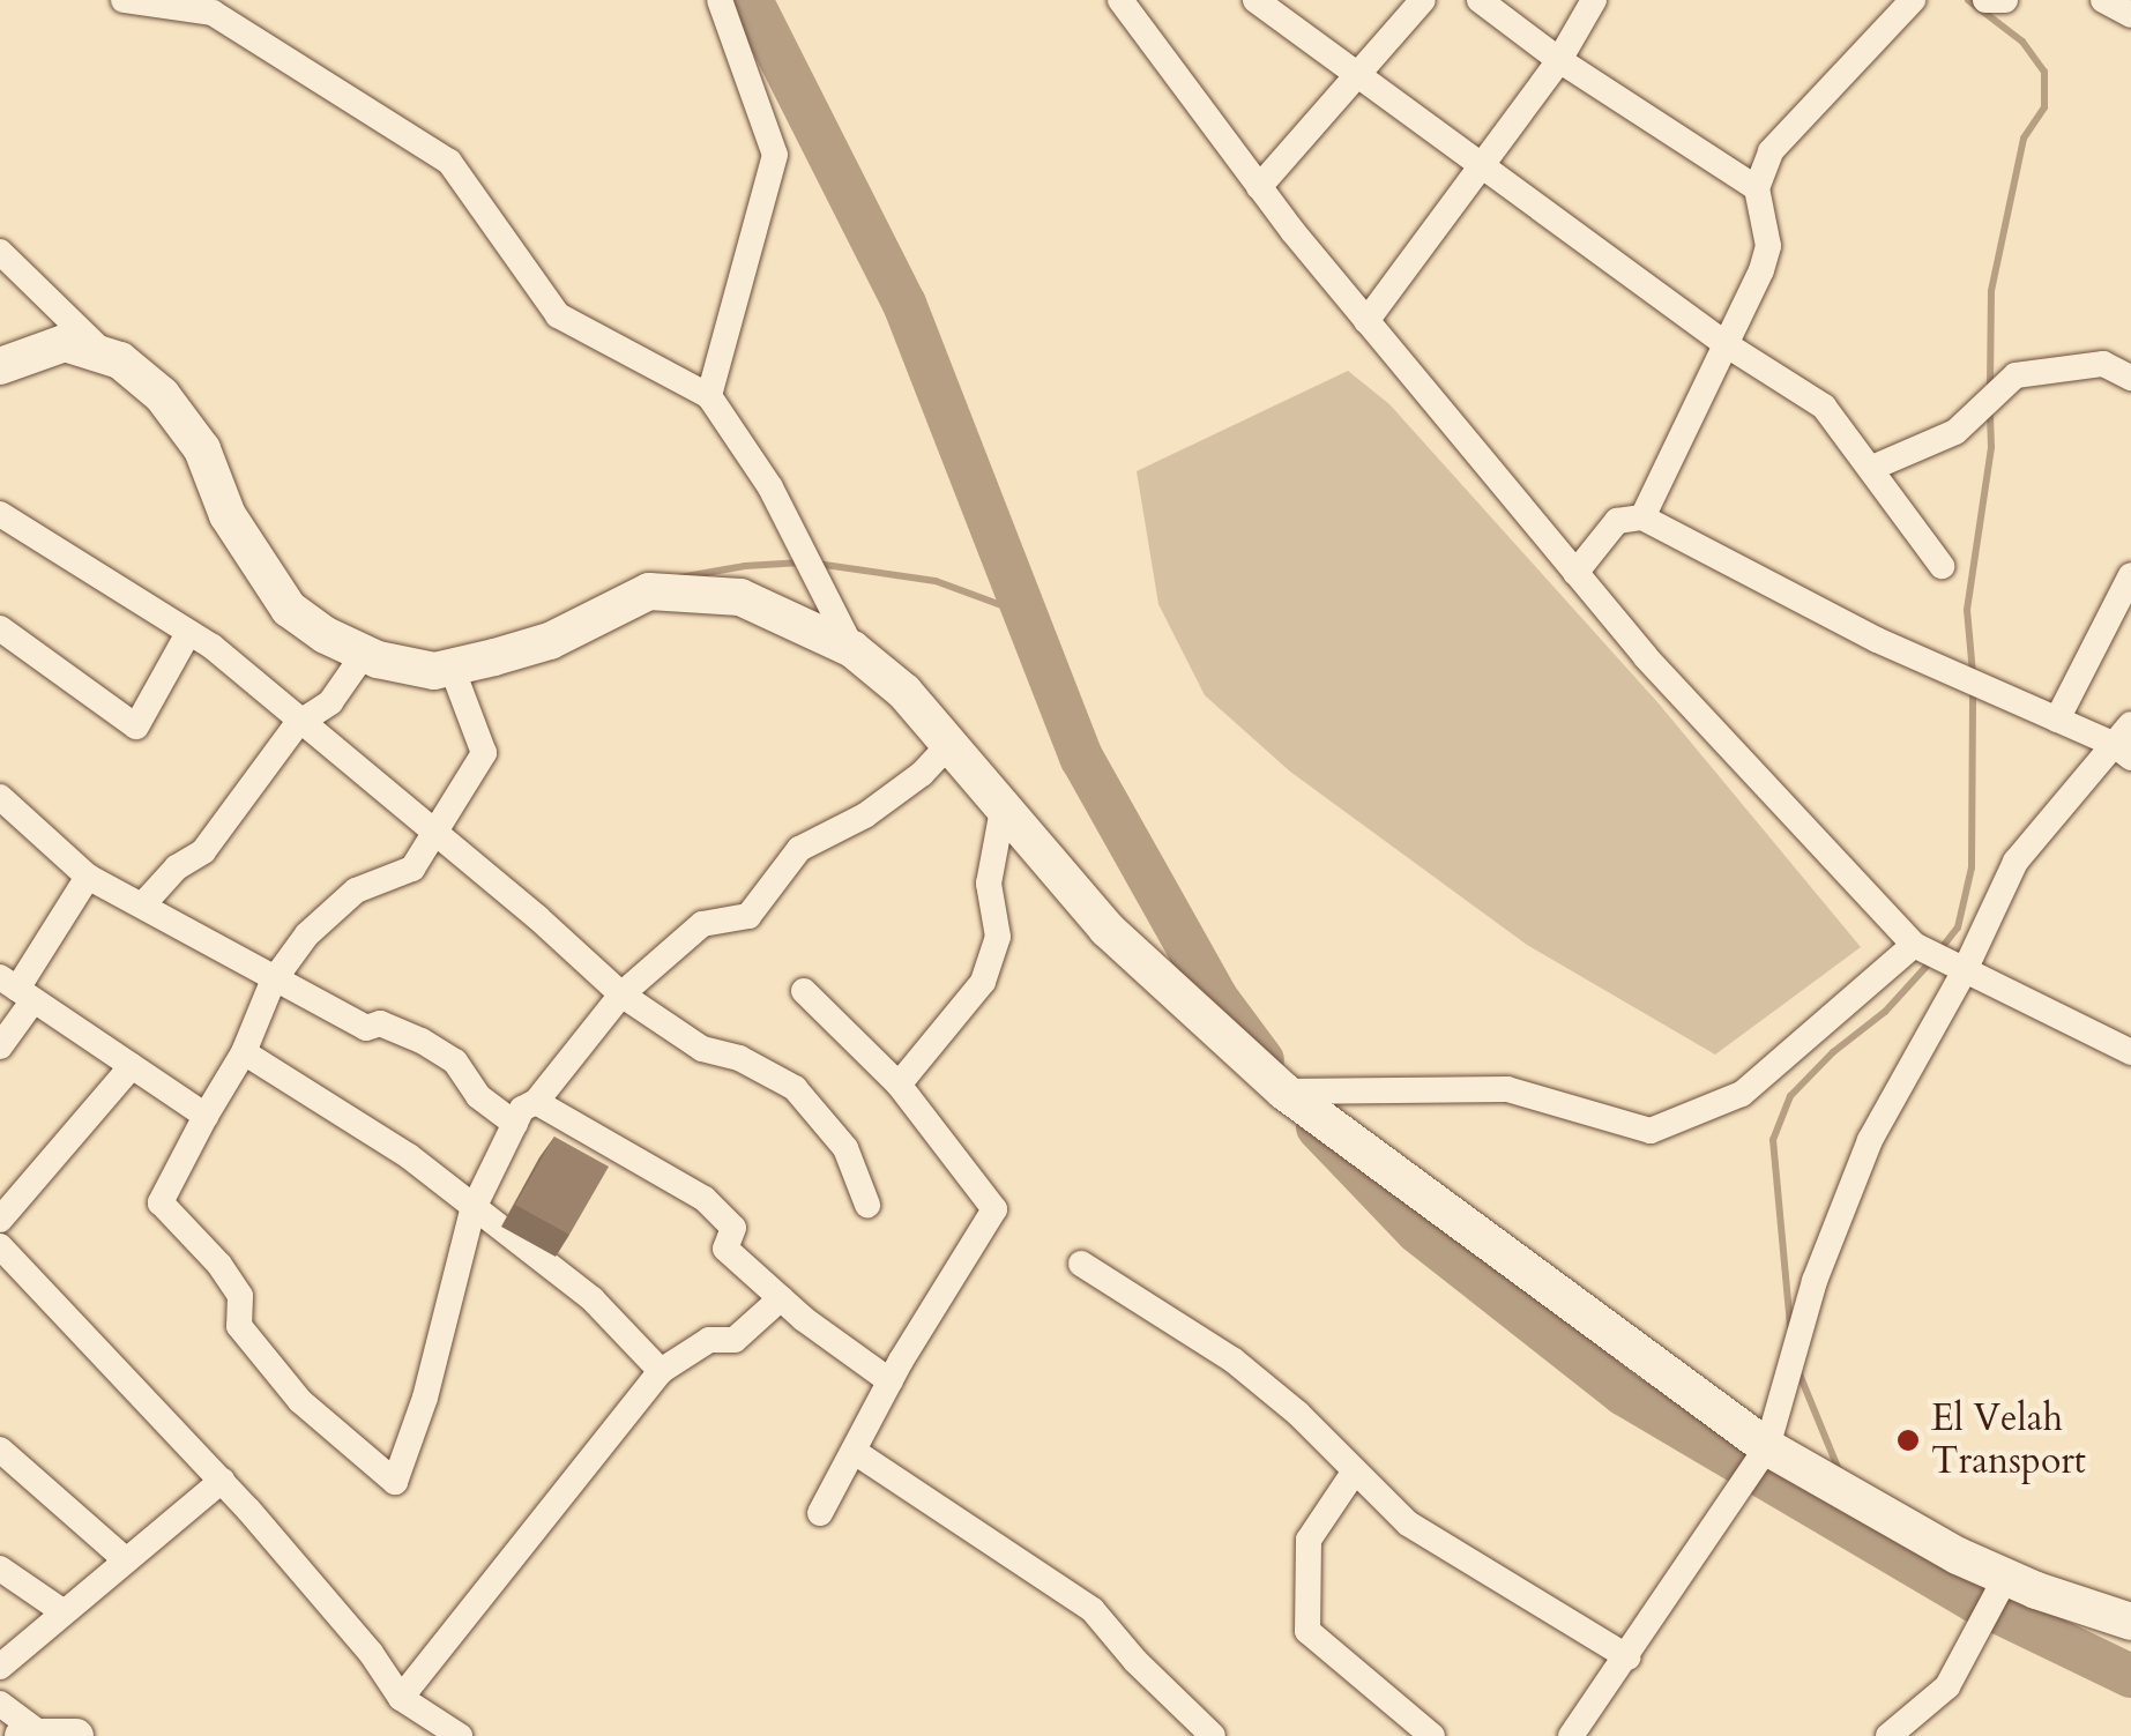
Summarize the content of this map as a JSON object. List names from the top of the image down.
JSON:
{
  "places": ["El Velah Transport"]
}
